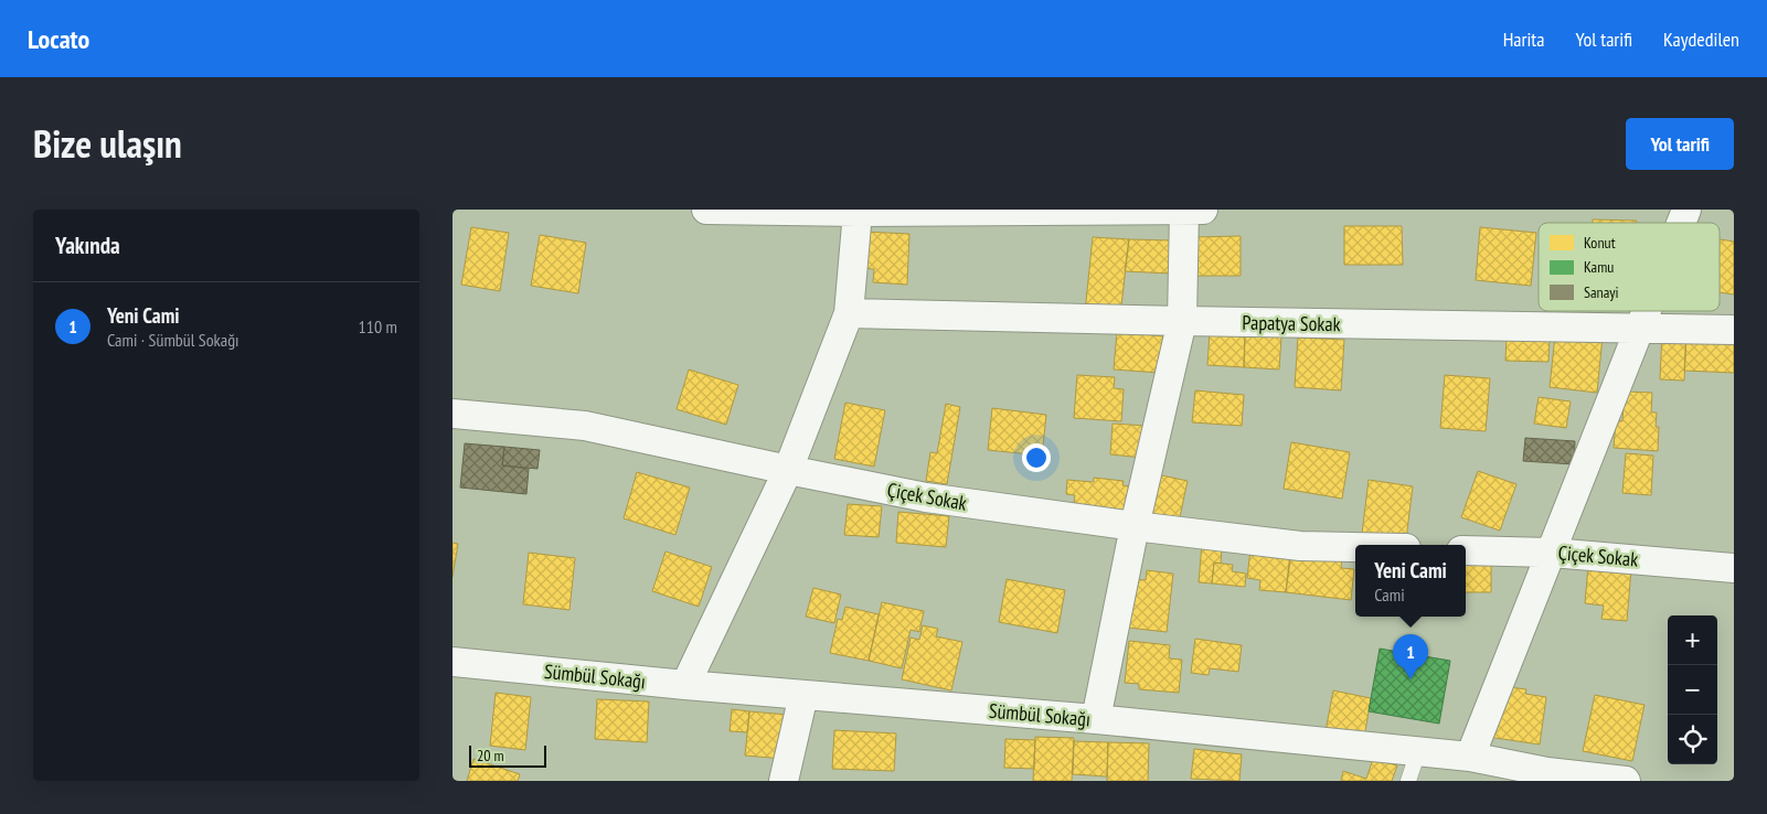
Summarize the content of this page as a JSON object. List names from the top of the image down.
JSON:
{
  "streets": {
    "street": ["Papatya Sokak", "Çiçek Sokak", "Sümbül Sokağı"]
  },
  "legend": ["Konut", "Kamu", "Sanayi"],
  "scale_bar": "20 m",
  "page": {
    "header": "Locato",
    "nav": ["Harita", "Yol tarifi", "Kaydedilen"],
    "title": "Bize ulaşın",
    "buttons": "Yol tarifi",
    "heading": "Yakında",
    "list": [
      {
        "mark": "1",
        "name": "Yeni Cami",
        "note": "Cami · Sümbül Sokağı",
        "value": "110 m"
      }
    ],
    "popup": ["Yeni Cami", "Cami"],
    "map_buttons": ["+", "−"],
    "pins": "1",
    "scale": "20 m"
  }
}
